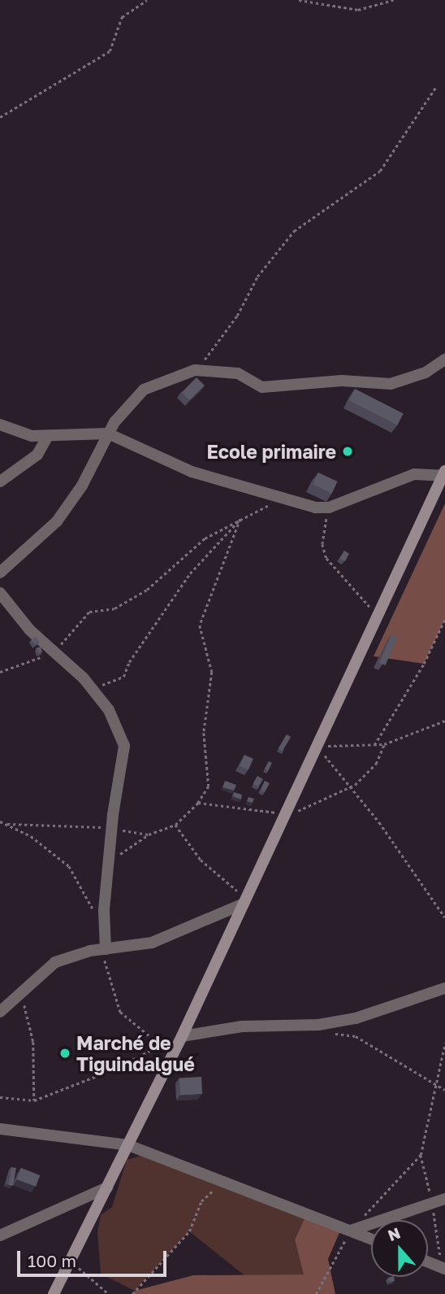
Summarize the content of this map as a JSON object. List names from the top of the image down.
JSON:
{
  "places": ["Ecole primaire", "Marché de Tiguindalgué"],
  "scale_bar": "100 m",
  "north": "top"
}
